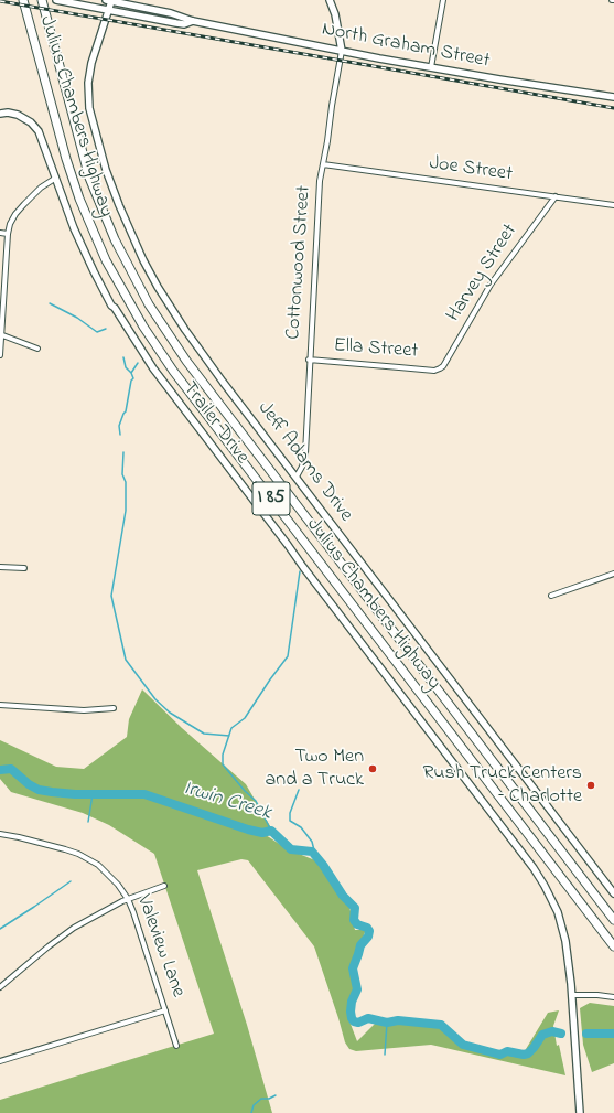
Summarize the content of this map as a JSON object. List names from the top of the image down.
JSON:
{
  "streets": {
    "highway": ["Julius Chambers Highway", "I 85"],
    "street": [
      "North Graham Street",
      "Joe Street",
      "Cottonwood Street",
      "Harvey Street",
      "Ella Street",
      "Trailer Drive",
      "Jeff Adams Drive",
      "Valeview Lane"
    ]
  },
  "crossings": [
    ["North Graham Street", "Cottonwood Street"],
    ["North Graham Street", "Jeff Adams Drive"],
    ["Joe Street", "Cottonwood Street"],
    ["Joe Street", "Harvey Street"],
    ["Cottonwood Street", "Ella Street"],
    ["Cottonwood Street", "Jeff Adams Drive"],
    ["Harvey Street", "Ella Street"]
  ],
  "water": ["Irwin Creek"],
  "places": ["Two Men and a Truck", "Rush Truck Centers – Charlotte"]
}
